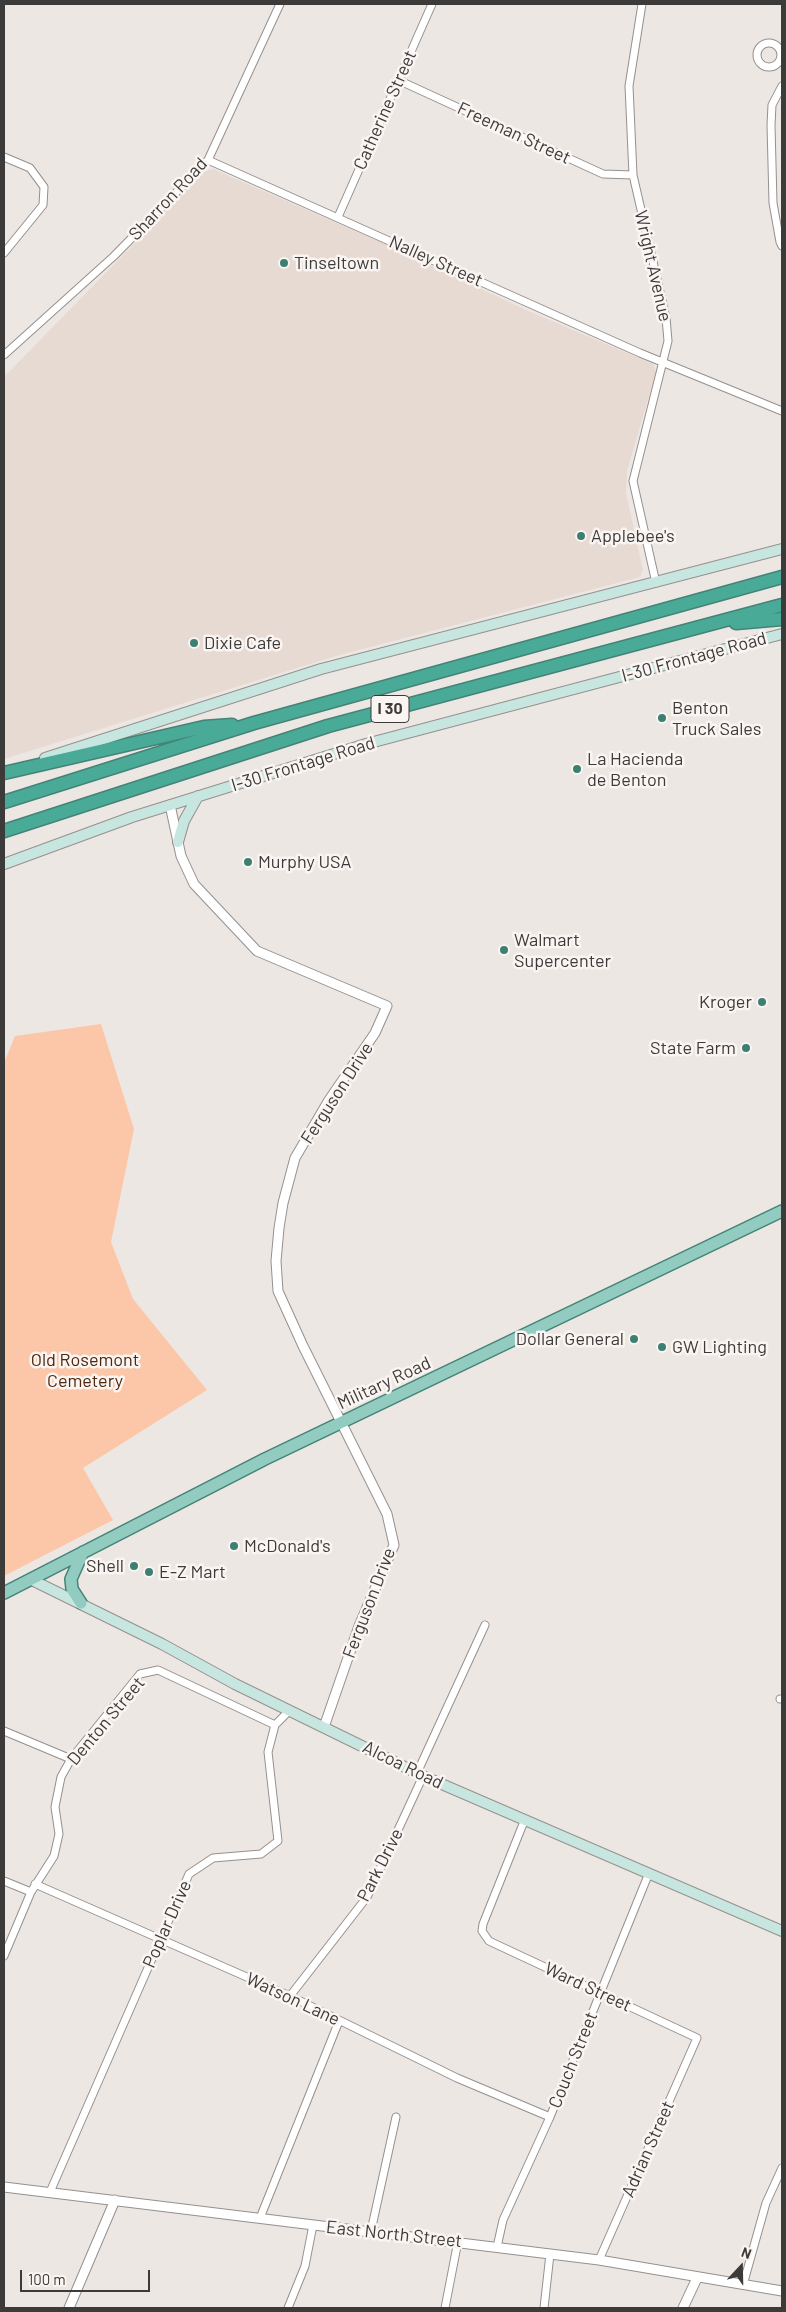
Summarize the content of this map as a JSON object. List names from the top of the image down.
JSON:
{
  "streets": {
    "highway": ["I 30"],
    "main road": ["I-30 Frontage Road", "Military Road", "Alcoa Road"],
    "street": [
      "Catherine Street",
      "Freeman Street",
      "Sharron Road",
      "Nalley Street",
      "Wright Avenue",
      "Ferguson Drive",
      "Denton Street",
      "Park Drive",
      "Poplar Drive",
      "Ward Street",
      "Watson Lane",
      "Couch Street",
      "Adrian Street",
      "East North Street"
    ]
  },
  "crossings": [
    ["Catherine Street", "Freeman Street"],
    ["Catherine Street", "Nalley Street"],
    ["Freeman Street", "Wright Avenue"],
    ["Sharron Road", "Nalley Street"],
    ["Nalley Street", "Wright Avenue"],
    ["I-30 Frontage Road", "Ferguson Drive"],
    ["Ferguson Drive", "Military Road"],
    ["Ferguson Drive", "Alcoa Road"],
    ["Military Road", "Alcoa Road"],
    ["Denton Street", "Poplar Drive"],
    ["Denton Street", "Watson Lane"],
    ["Alcoa Road", "Park Drive"],
    ["Alcoa Road", "Ward Street"],
    ["Alcoa Road", "Couch Street"],
    ["Park Drive", "Watson Lane"],
    ["Poplar Drive", "Watson Lane"],
    ["Poplar Drive", "East North Street"],
    ["Ward Street", "Couch Street"],
    ["Ward Street", "Adrian Street"],
    ["Watson Lane", "Couch Street"],
    ["Couch Street", "East North Street"],
    ["Adrian Street", "East North Street"]
  ],
  "parks": ["Old Rosemont Cemetery"],
  "places": [
    "Tinseltown",
    "Applebee's",
    "Dixie Cafe",
    "Benton Truck Sales",
    "La Hacienda de Benton",
    "Murphy USA",
    "Walmart Supercenter",
    "Kroger",
    "State Farm",
    "Dollar General",
    "GW Lighting",
    "McDonald's",
    "Shell",
    "E-Z Mart"
  ],
  "scale_bar": "100 m",
  "north": "top"
}
